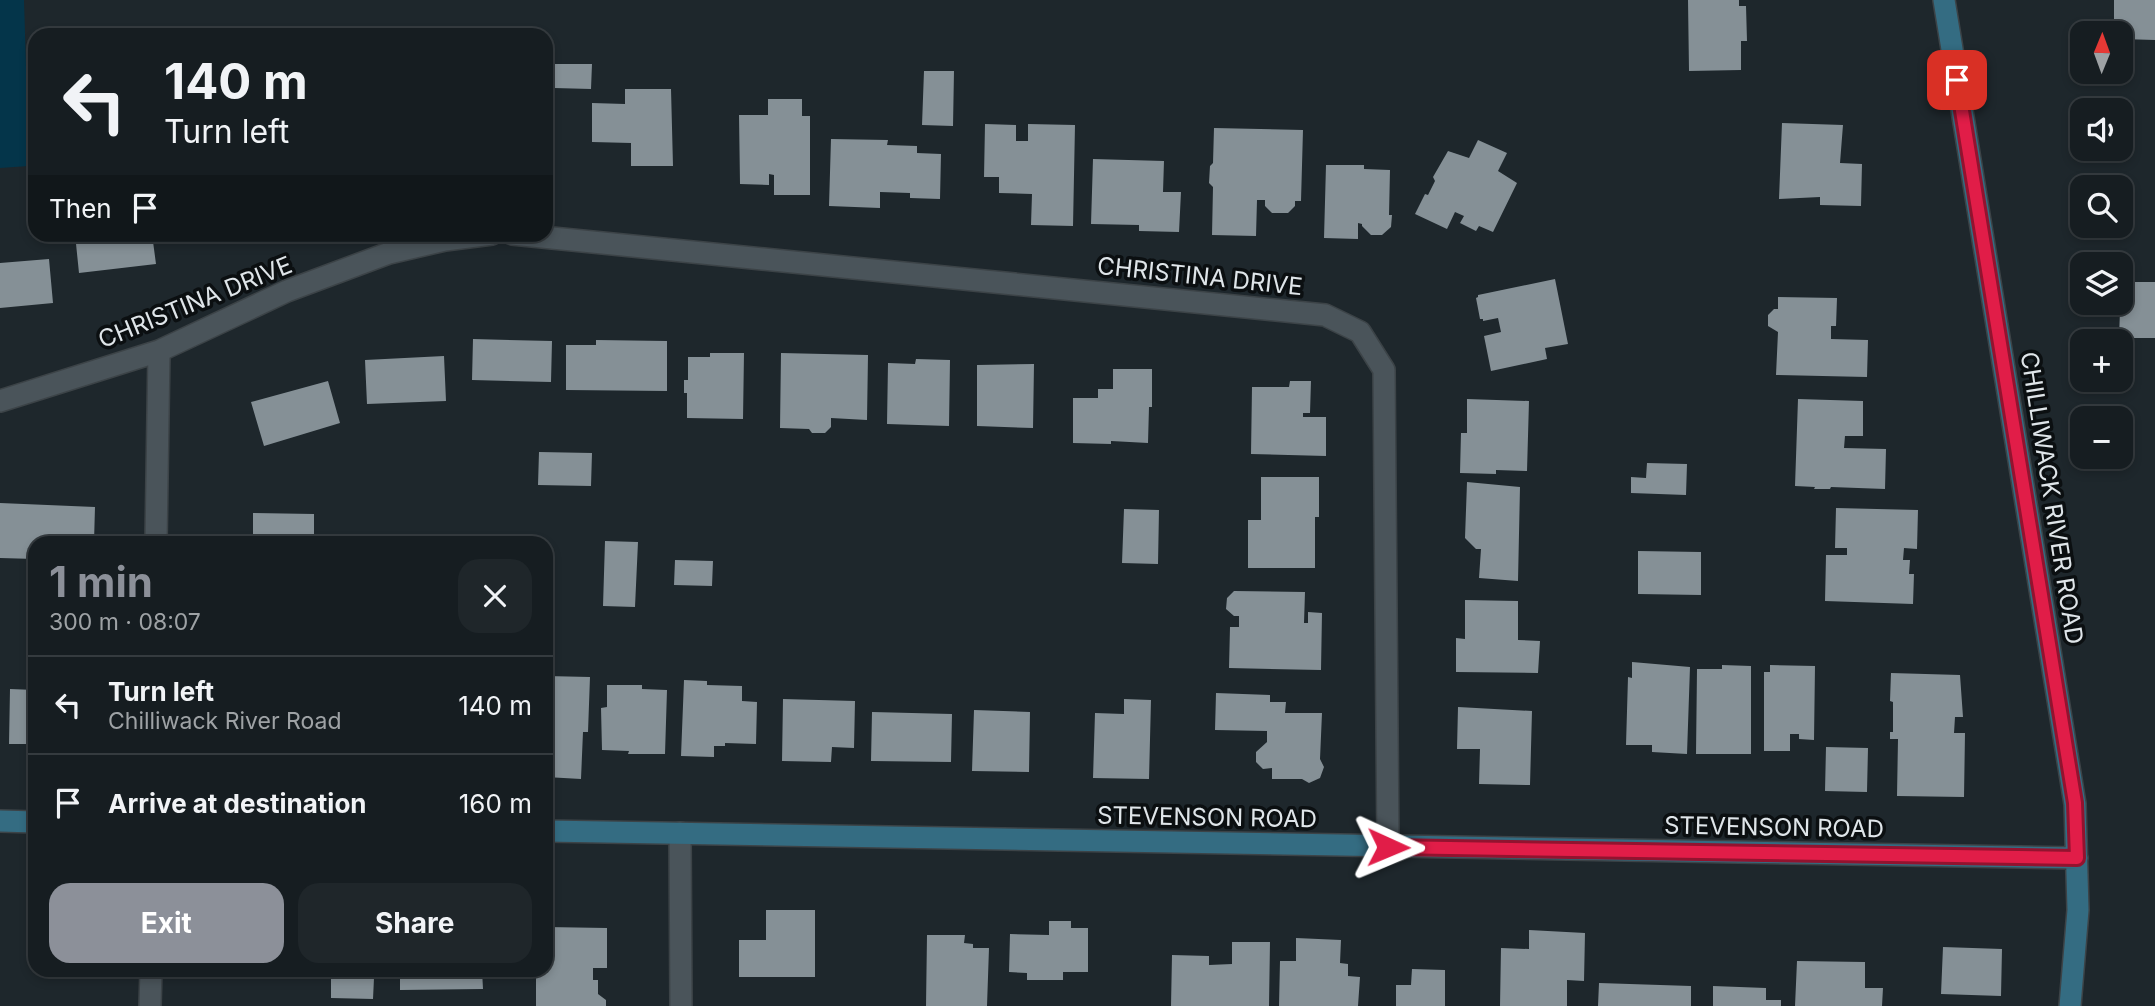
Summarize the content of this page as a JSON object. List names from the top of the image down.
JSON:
{
  "streets": {
    "street": ["CHRISTINA DRIVE", "CHILLIWACK RIVER ROAD", "STEVENSON ROAD"]
  },
  "crossings": [
    ["CHRISTINA DRIVE", "STEVENSON ROAD"],
    ["CHILLIWACK RIVER ROAD", "STEVENSON ROAD"]
  ],
  "north": "top",
  "page": {
    "map_buttons": ["+", "−"],
    "turn": ["140 m", "Turn left"],
    "then": "Then",
    "heading": ["1 min", "300 m · 08:07"],
    "list": [
      {
        "name": "Turn left",
        "note": "Chilliwack River Road",
        "value": "140 m"
      },
      {
        "name": "Arrive at destination",
        "value": "160 m"
      }
    ],
    "buttons": ["Exit", "Share"]
  }
}
